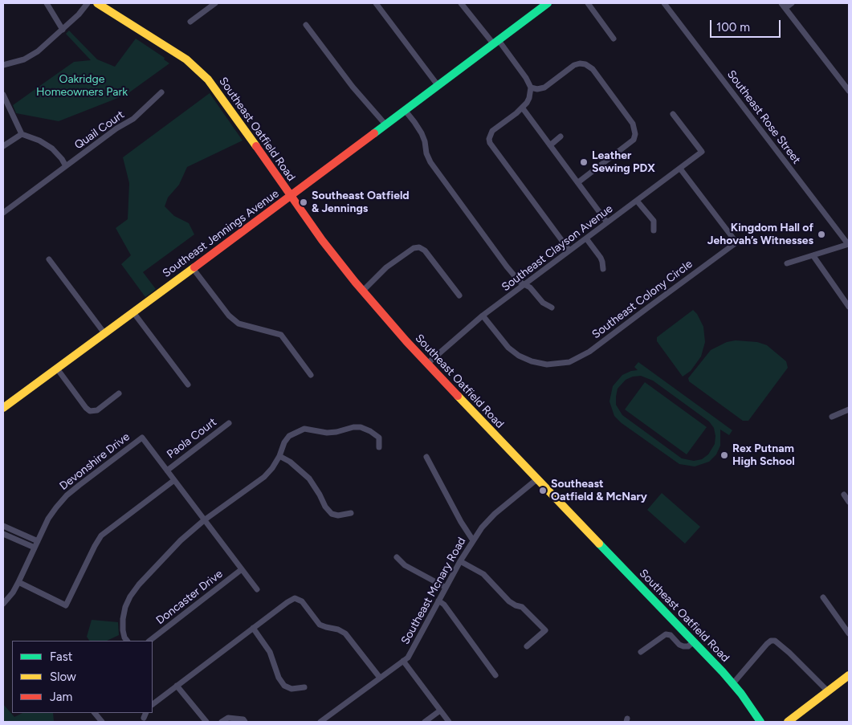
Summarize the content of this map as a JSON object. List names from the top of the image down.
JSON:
{
  "streets": {
    "main road": ["Southeast Oatfield Road", "Southeast Jennings Avenue"],
    "street": [
      "Southeast Rose Street",
      "Quail Court",
      "Southeast Clayson Avenue",
      "Southeast Colony Circle",
      "Paola Court",
      "Devonshire Drive",
      "Southeast Mcnary Road",
      "Doncaster Drive"
    ]
  },
  "crossings": [
    ["Southeast Oatfield Road", "Southeast Jennings Avenue"],
    ["Southeast Oatfield Road", "Southeast Clayson Avenue"],
    ["Southeast Oatfield Road", "Southeast Mcnary Road"],
    ["Southeast Clayson Avenue", "Southeast Colony Circle"],
    ["Paola Court", "Devonshire Drive"],
    ["Devonshire Drive", "Doncaster Drive"]
  ],
  "parks": ["Oakridge Homeowners Park"],
  "places": [
    "Leather Sewing PDX",
    "Southeast Oatfield & Jennings",
    "Kingdom Hall of Jehovah’s Witnesses",
    "Rex Putnam High School",
    "Southeast Oatfield & McNary"
  ],
  "legend": ["Fast", "Slow", "Jam"],
  "scale_bar": "100 m"
}
